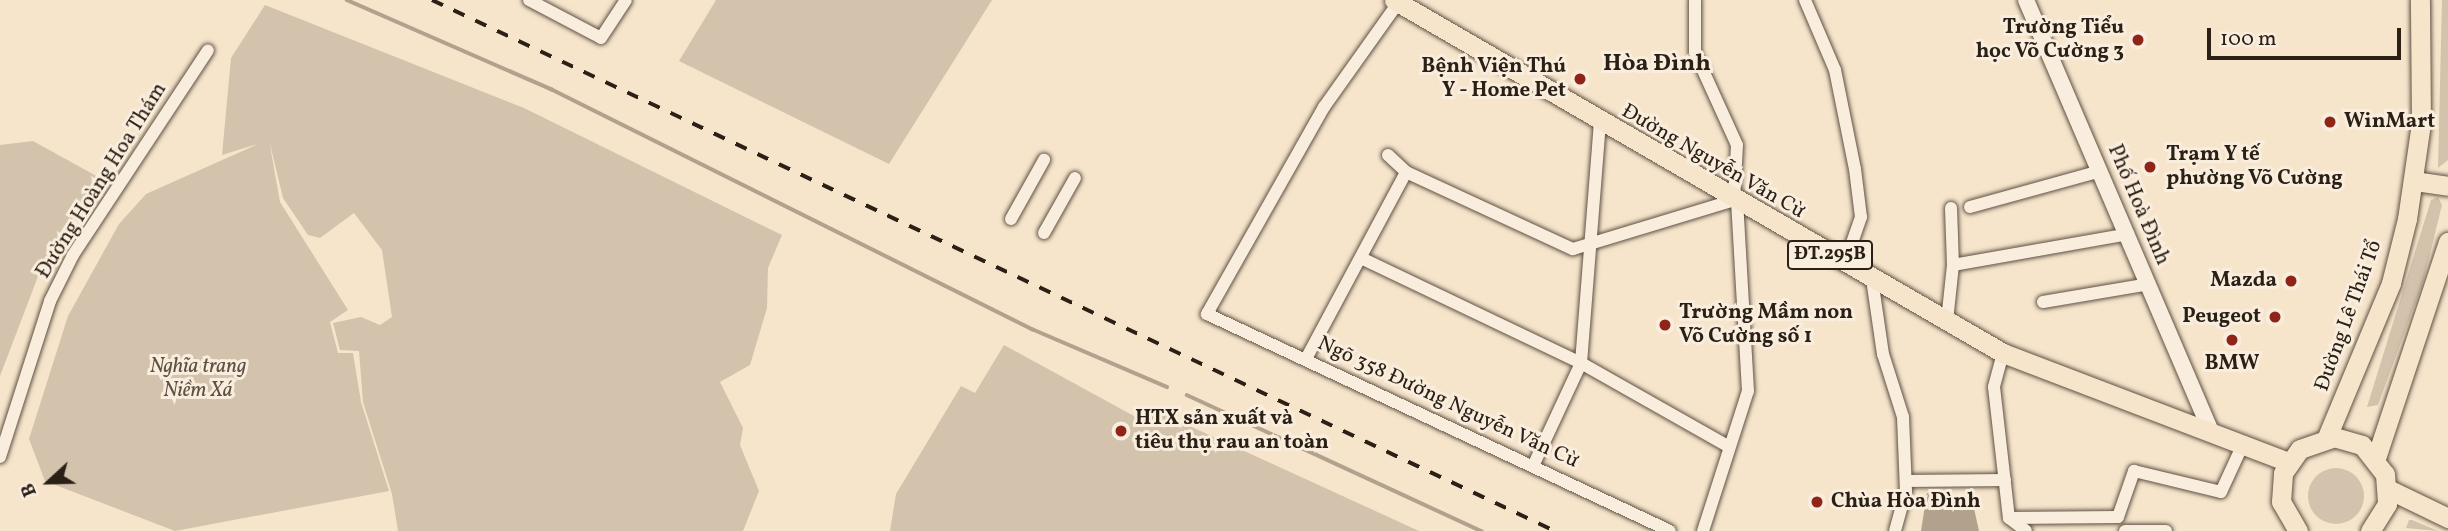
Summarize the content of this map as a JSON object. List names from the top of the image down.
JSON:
{
  "streets": {
    "main road": ["Đường Nguyễn Văn Cừ", "ĐT.295B", "Đường Lê Thái Tổ"],
    "street": ["Đường Hoàng Hoa Thám", "Phố Hoà Đình", "Ngõ 358 Đường Nguyễn Văn Cừ"]
  },
  "crossings": [
    ["Đường Nguyễn Văn Cừ", "Phố Hoà Đình"],
    ["Đường Nguyễn Văn Cừ", "Ngõ 358 Đường Nguyễn Văn Cừ"]
  ],
  "districts": ["Hòa Đình"],
  "parks": ["Nghĩa trang Niềm Xá"],
  "places": [
    "Trường Tiểu học Võ Cường 3",
    "Bệnh Viện Thú Y - Home Pet",
    "WinMart",
    "Trạm Y tế phường Võ Cường",
    "Mazda",
    "Peugeot",
    "Trường Mầm non Võ Cường số 1",
    "BMW",
    "HTX sản xuất và tiêu thụ rau an toàn",
    "Chùa Hòa Đình"
  ],
  "scale_bar": "100 m",
  "north": "left"
}
